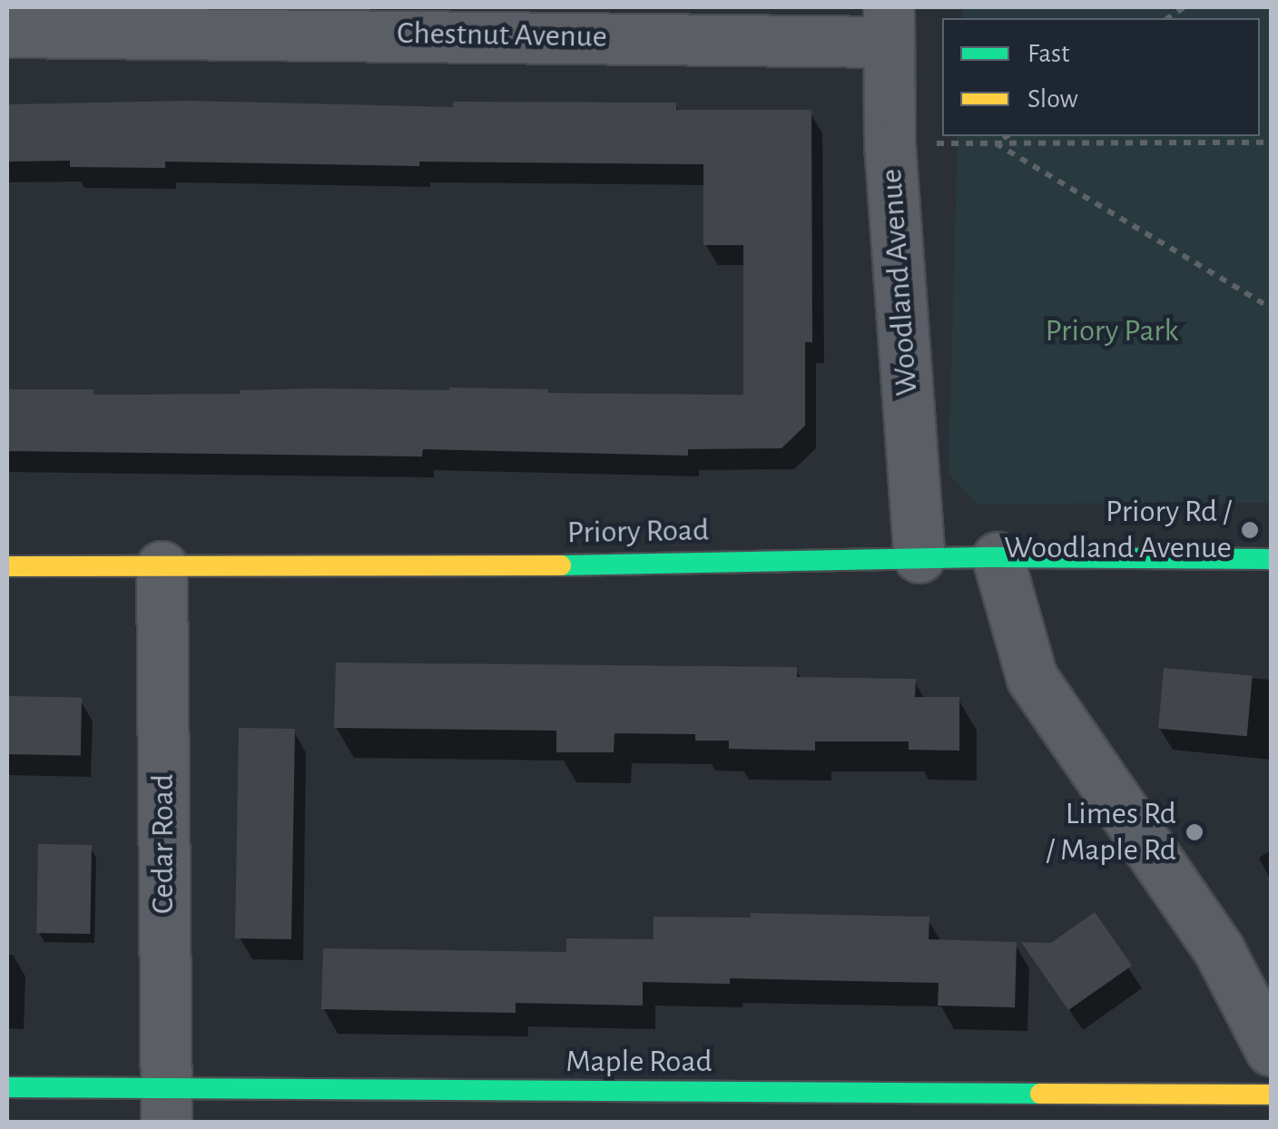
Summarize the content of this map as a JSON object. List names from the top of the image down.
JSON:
{
  "streets": {
    "main road": ["Priory Road", "Maple Road"],
    "street": ["Chestnut Avenue", "Woodland Avenue", "Cedar Road"]
  },
  "crossings": [
    ["Chestnut Avenue", "Woodland Avenue"],
    ["Woodland Avenue", "Priory Road"],
    ["Priory Road", "Cedar Road"],
    ["Cedar Road", "Maple Road"]
  ],
  "parks": ["Priory Park"],
  "places": ["Priory Rd / Woodland Avenue", "Limes Rd / Maple Rd"],
  "legend": ["Fast", "Slow"]
}
